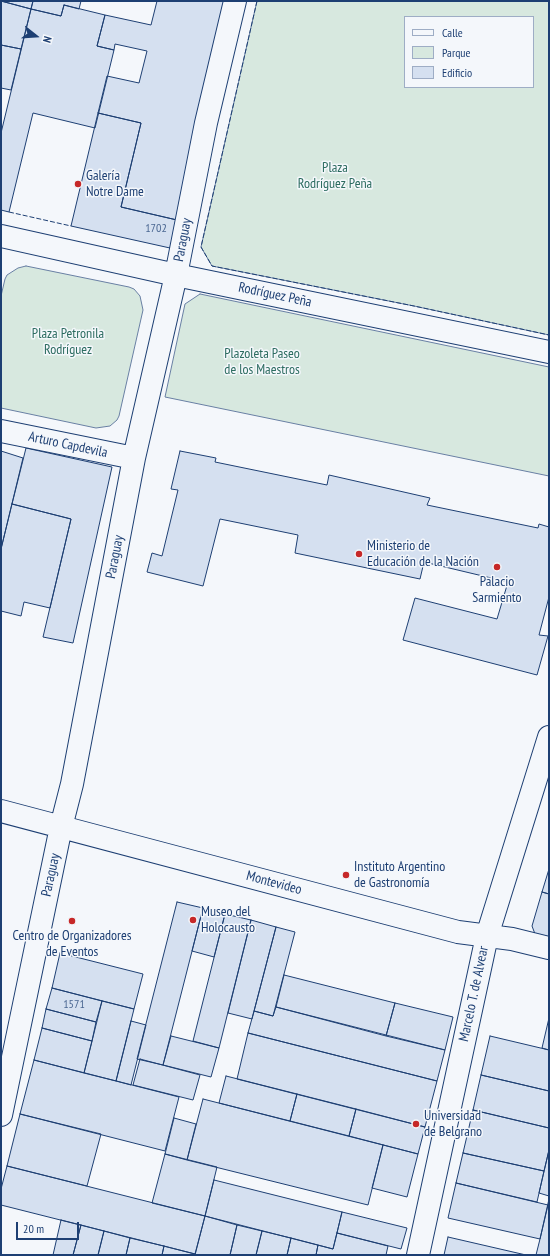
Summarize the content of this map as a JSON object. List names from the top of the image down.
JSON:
{
  "streets": {
    "street": [
      "Paraguay",
      "Rodríguez Peña",
      "Arturo Capdevila",
      "Montevideo",
      "Marcelo T. de Alvear"
    ]
  },
  "crossings": [
    ["Paraguay", "Rodríguez Peña"],
    ["Paraguay", "Arturo Capdevila"],
    ["Paraguay", "Montevideo"],
    ["Montevideo", "Marcelo T. de Alvear"]
  ],
  "parks": ["Plaza Rodríguez Peña", "Plaza Petronila Rodríguez", "Plazoleta Paseo de los Maestros"],
  "places": [
    "Galería Notre Dame",
    "Ministerio de Educación de la Nación",
    "Palacio Sarmiento",
    "Instituto Argentino de Gastronomía",
    "Museo del Holocausto",
    "Centro de Organizadores de Eventos",
    "Universidad de Belgrano"
  ],
  "house_numbers": ["1702", "1571"],
  "legend": ["Calle", "Parque", "Edificio"],
  "scale_bar": "20 m",
  "north": "right"
}
